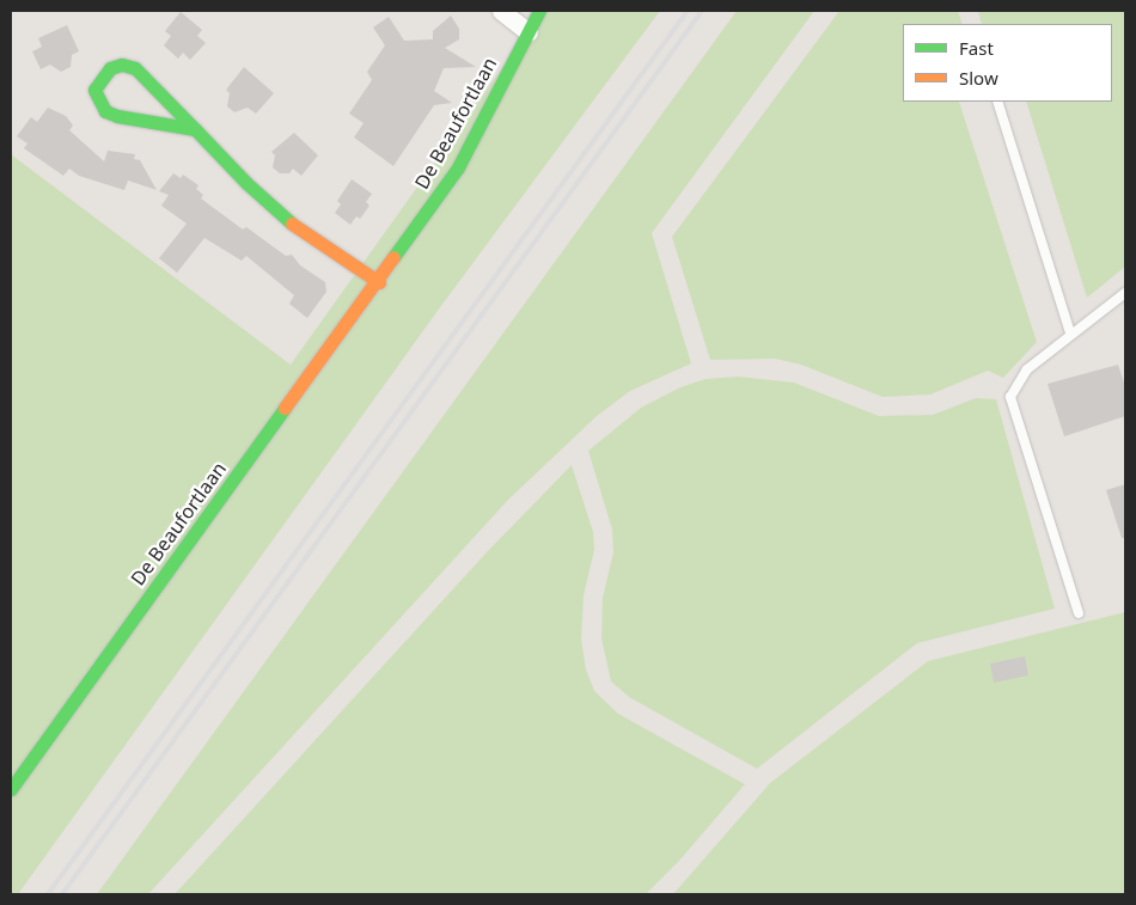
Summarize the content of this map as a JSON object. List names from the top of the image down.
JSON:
{
  "streets": {
    "street": ["De Beaufortlaan"]
  },
  "legend": ["Fast", "Slow"]
}
